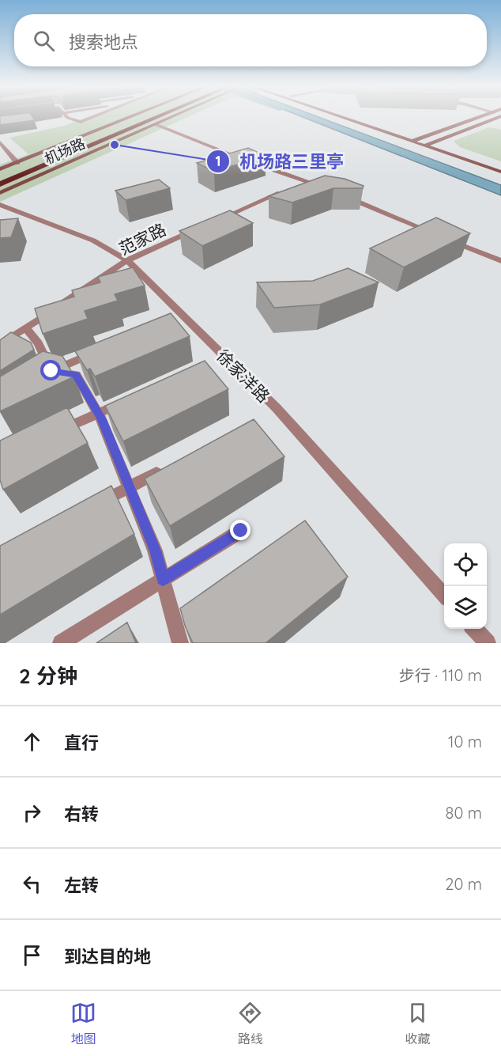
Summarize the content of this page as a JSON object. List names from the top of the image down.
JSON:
{
  "streets": {
    "main road": ["机场路"],
    "street": ["范家路", "徐家洋路"]
  },
  "crossings": [
    ["范家路", "徐家洋路"]
  ],
  "places": ["机场路三里亭"],
  "page": {
    "search": "搜索地点",
    "heading": ["2 分钟", "步行 · 110 m"],
    "list": [
      ["直行", "10 m"],
      ["右转", "80 m"],
      ["左转", "20 m"],
      "到达目的地"
    ],
    "nav": ["地图", "路线", "收藏"]
  }
}
